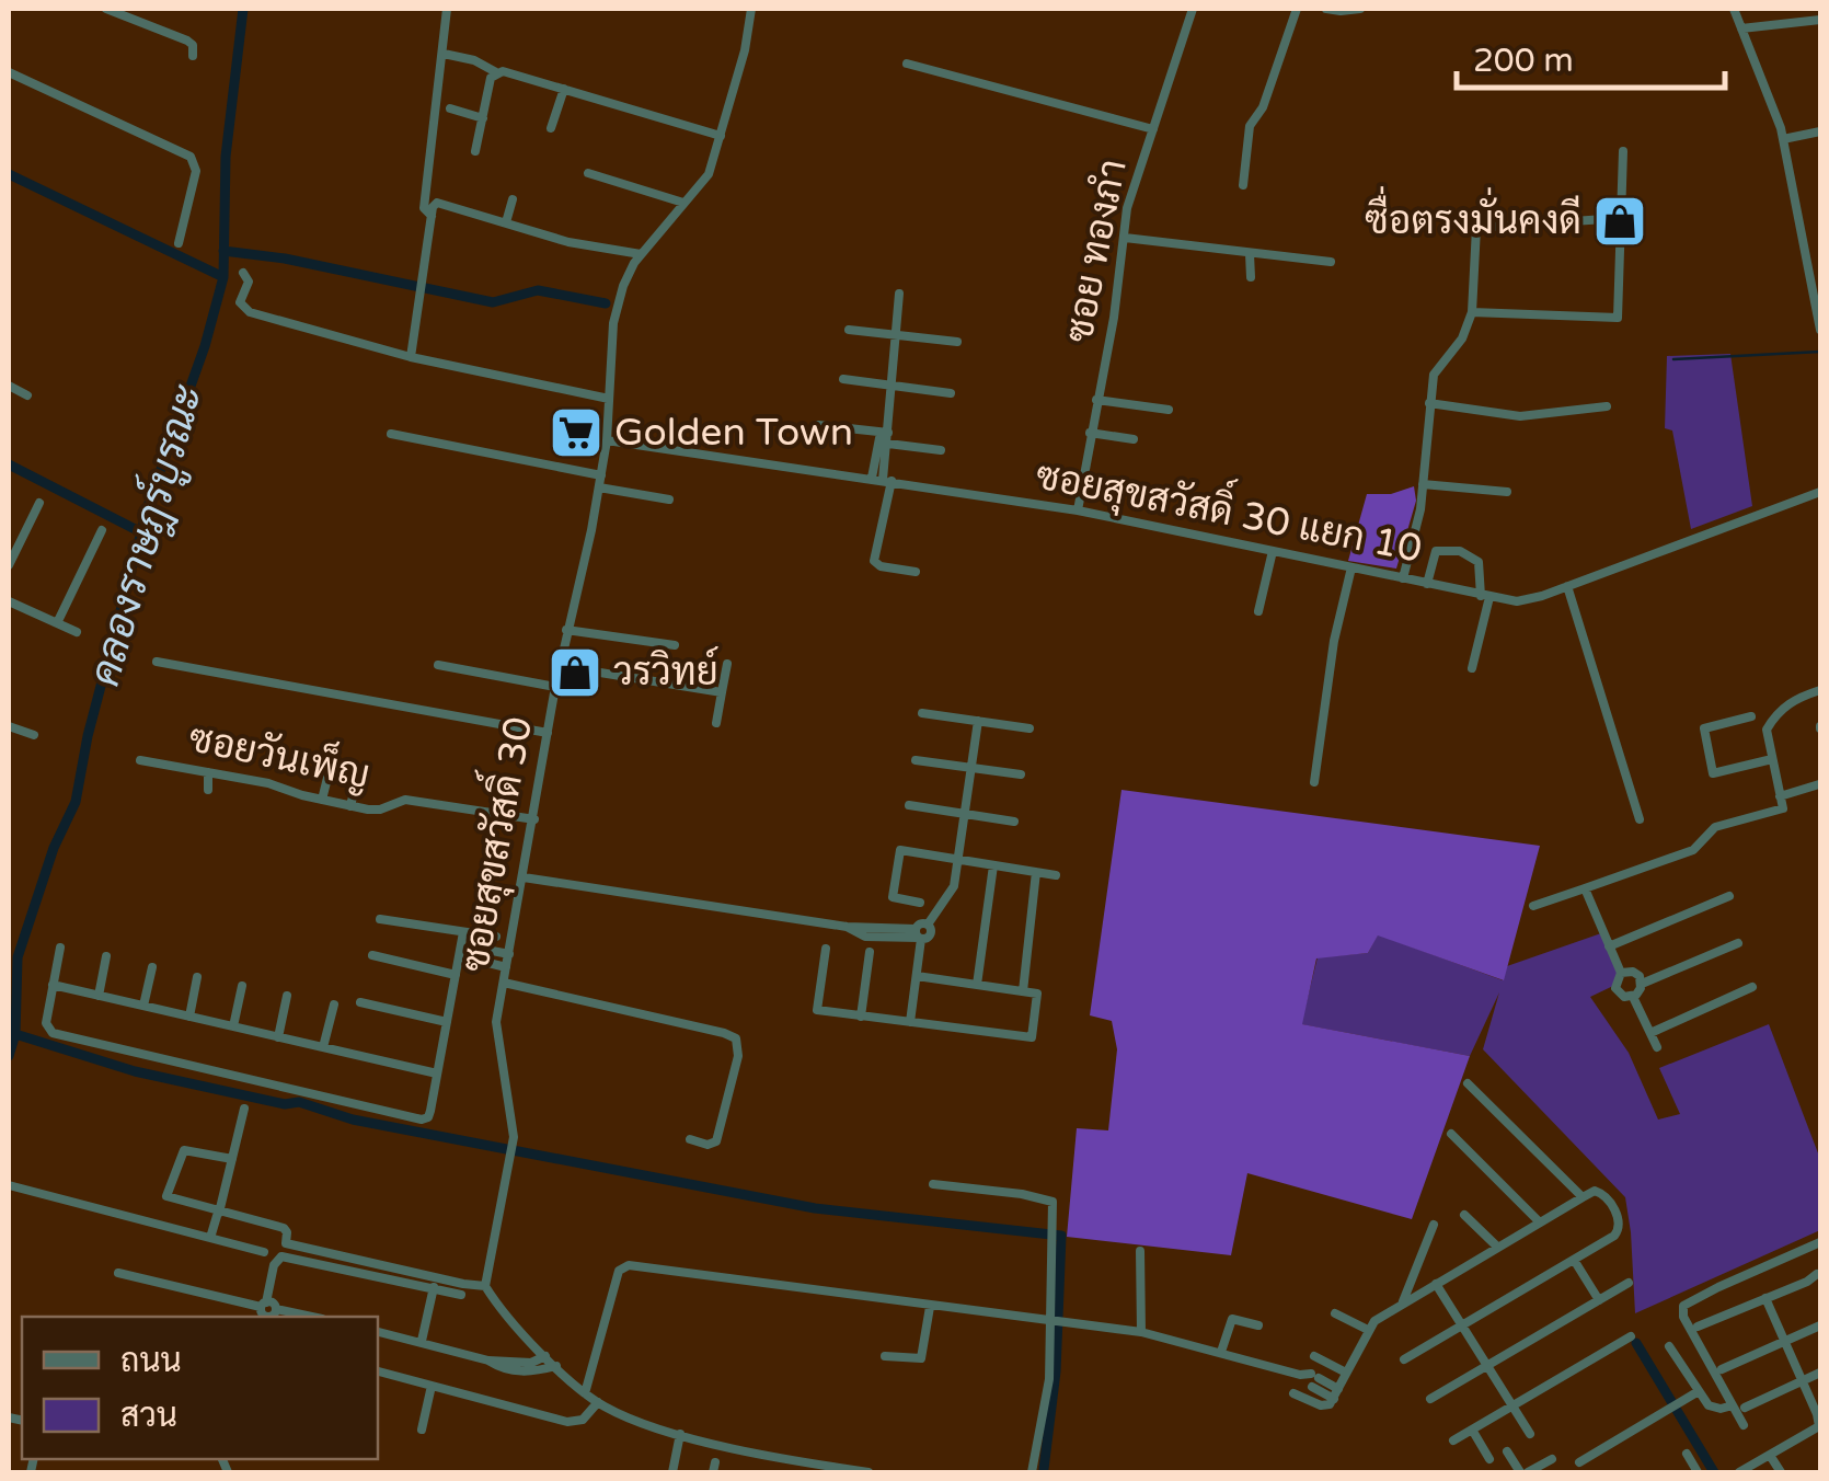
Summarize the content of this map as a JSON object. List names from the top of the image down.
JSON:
{
  "streets": {
    "street": [
      "ซอย ทองภํา",
      "ซอยสุขสวัสดิ์ 30 แยก 10",
      "ซอยวันเพ็ญ",
      "ซอยสุขสวัสดิ์ 30"
    ]
  },
  "crossings": [
    ["ซอย ทองภํา", "ซอยสุขสวัสดิ์ 30 แยก 10"],
    ["ซอยสุขสวัสดิ์ 30 แยก 10", "ซอยสุขสวัสดิ์ 30"],
    ["ซอยวันเพ็ญ", "ซอยสุขสวัสดิ์ 30"]
  ],
  "water": ["คลองราษฎร์บูรณะ"],
  "places": {
    "shop": ["ซื่อตรงมั่นคงดี", "วรวิทย์"],
    "supermarket": ["Golden Town"]
  },
  "legend": ["ถนน", "สวน"],
  "scale_bar": "200 m"
}
